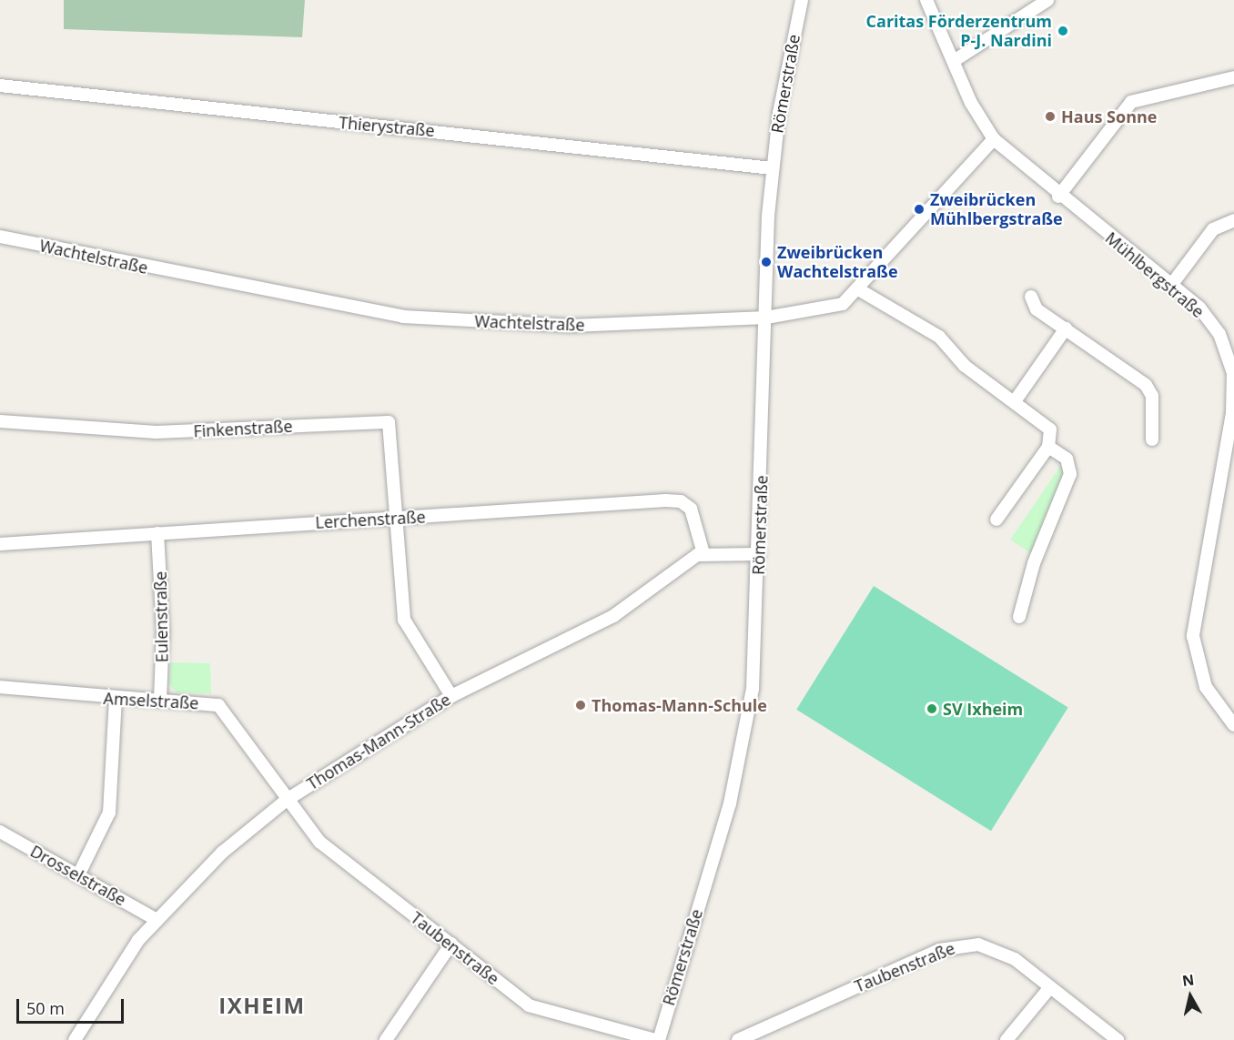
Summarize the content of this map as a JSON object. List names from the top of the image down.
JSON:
{
  "streets": {
    "street": [
      "Römerstraße",
      "Thierystraße",
      "Wachtelstraße",
      "Mühlbergstraße",
      "Finkenstraße",
      "Lerchenstraße",
      "Eulenstraße",
      "Amselstraße",
      "Thomas-Mann-Straße",
      "Drosselstraße",
      "Taubenstraße"
    ]
  },
  "crossings": [
    ["Römerstraße", "Thierystraße"],
    ["Römerstraße", "Wachtelstraße"],
    ["Römerstraße", "Taubenstraße"],
    ["Wachtelstraße", "Mühlbergstraße"],
    ["Finkenstraße", "Lerchenstraße"],
    ["Lerchenstraße", "Eulenstraße"],
    ["Lerchenstraße", "Thomas-Mann-Straße"],
    ["Eulenstraße", "Amselstraße"],
    ["Amselstraße", "Thomas-Mann-Straße"],
    ["Amselstraße", "Taubenstraße"],
    ["Thomas-Mann-Straße", "Drosselstraße"],
    ["Thomas-Mann-Straße", "Taubenstraße"]
  ],
  "districts": ["IXHEIM"],
  "places": [
    "Caritas Förderzentrum P-J. Nardini",
    "Haus Sonne",
    "Zweibrücken Mühlbergstraße",
    "Zweibrücken Wachtelstraße",
    "Thomas-Mann-Schule",
    "SV Ixheim"
  ],
  "scale_bar": "50 m",
  "north": "top"
}
